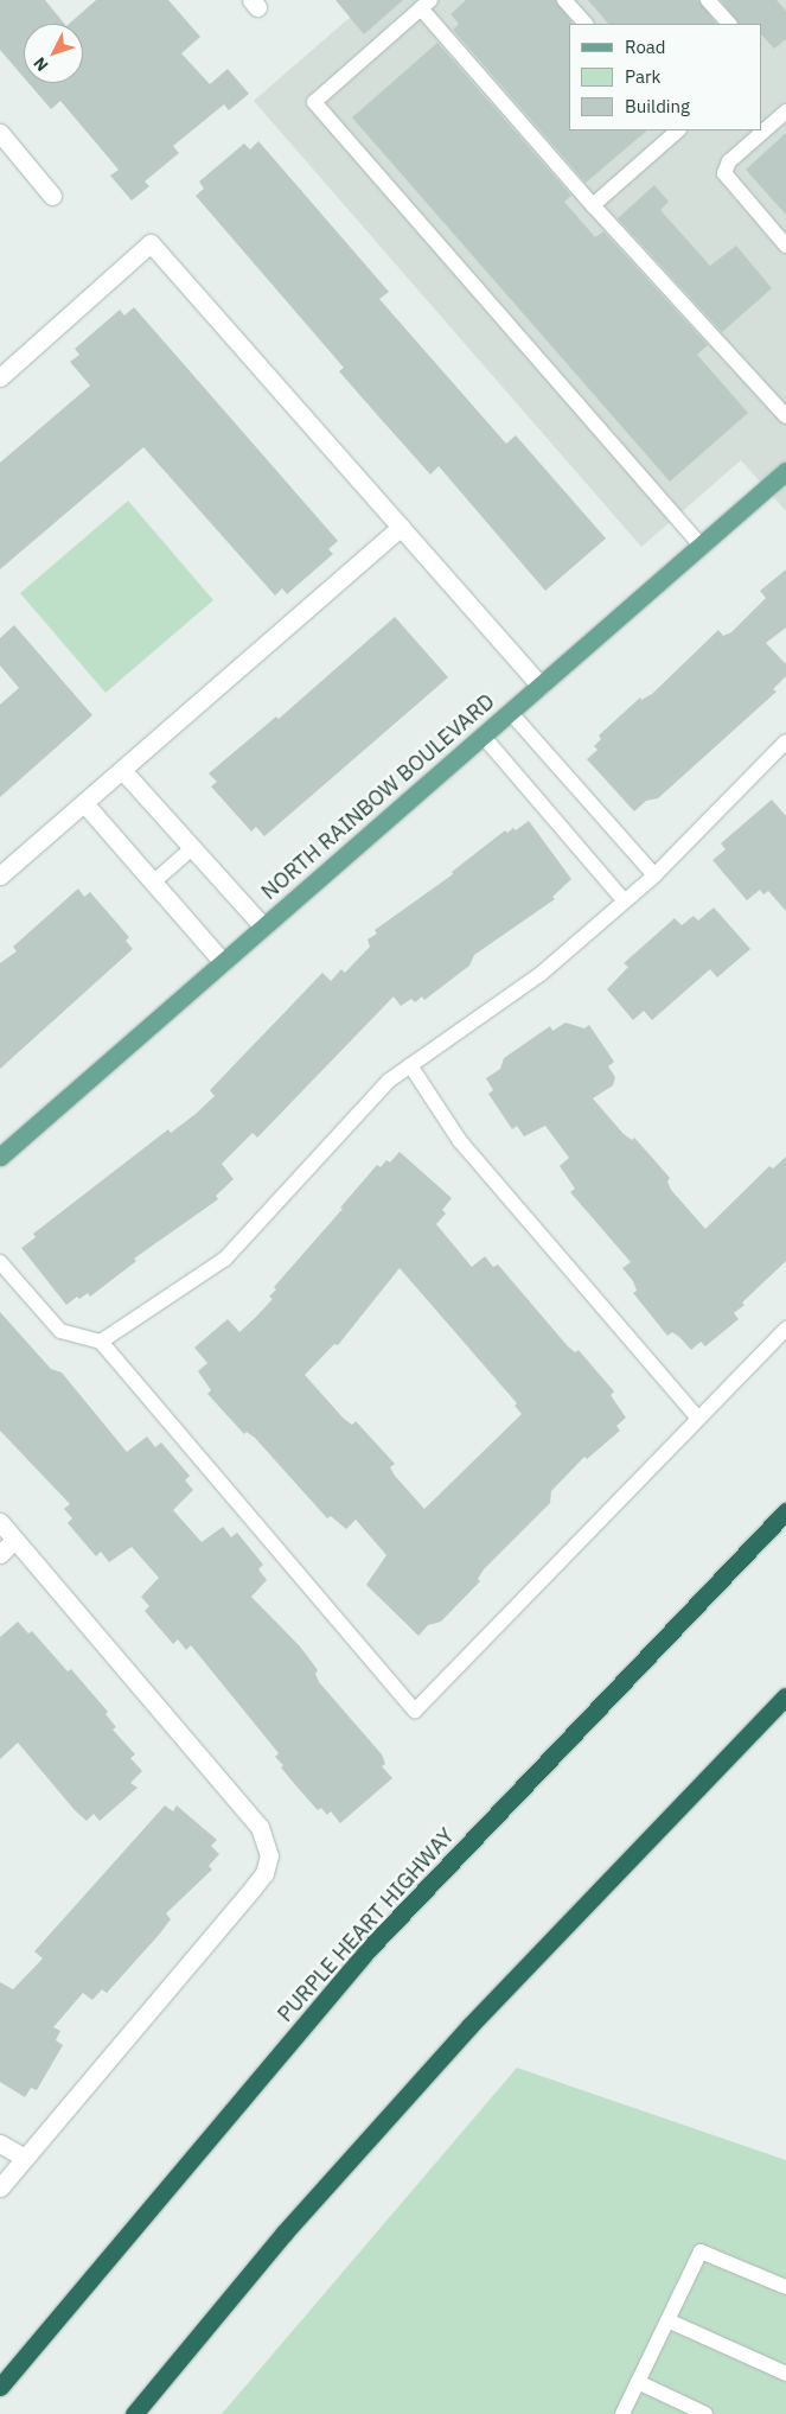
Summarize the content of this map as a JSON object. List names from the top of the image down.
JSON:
{
  "streets": {
    "highway": ["PURPLE HEART HIGHWAY"],
    "main road": ["NORTH RAINBOW BOULEVARD"]
  },
  "legend": ["Road", "Park", "Building"],
  "north": "bottom left"
}
